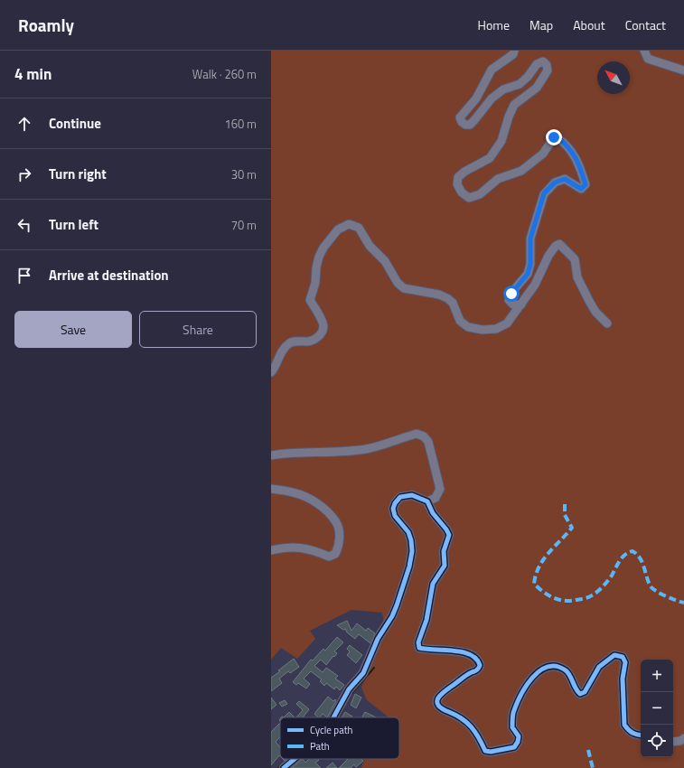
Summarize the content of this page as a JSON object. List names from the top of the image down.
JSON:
{
  "legend": ["Cycle path", "Path"],
  "north": "top left",
  "page": {
    "header": "Roamly",
    "nav": [
      "Home",
      "Map",
      "About",
      "Contact"
    ],
    "heading": ["4 min", "Walk · 260 m"],
    "list": [
      ["Continue", "160 m"],
      ["Turn right", "30 m"],
      ["Turn left", "70 m"],
      "Arrive at destination"
    ],
    "buttons": ["Save", "Share"],
    "map_buttons": ["+", "−"]
  }
}
